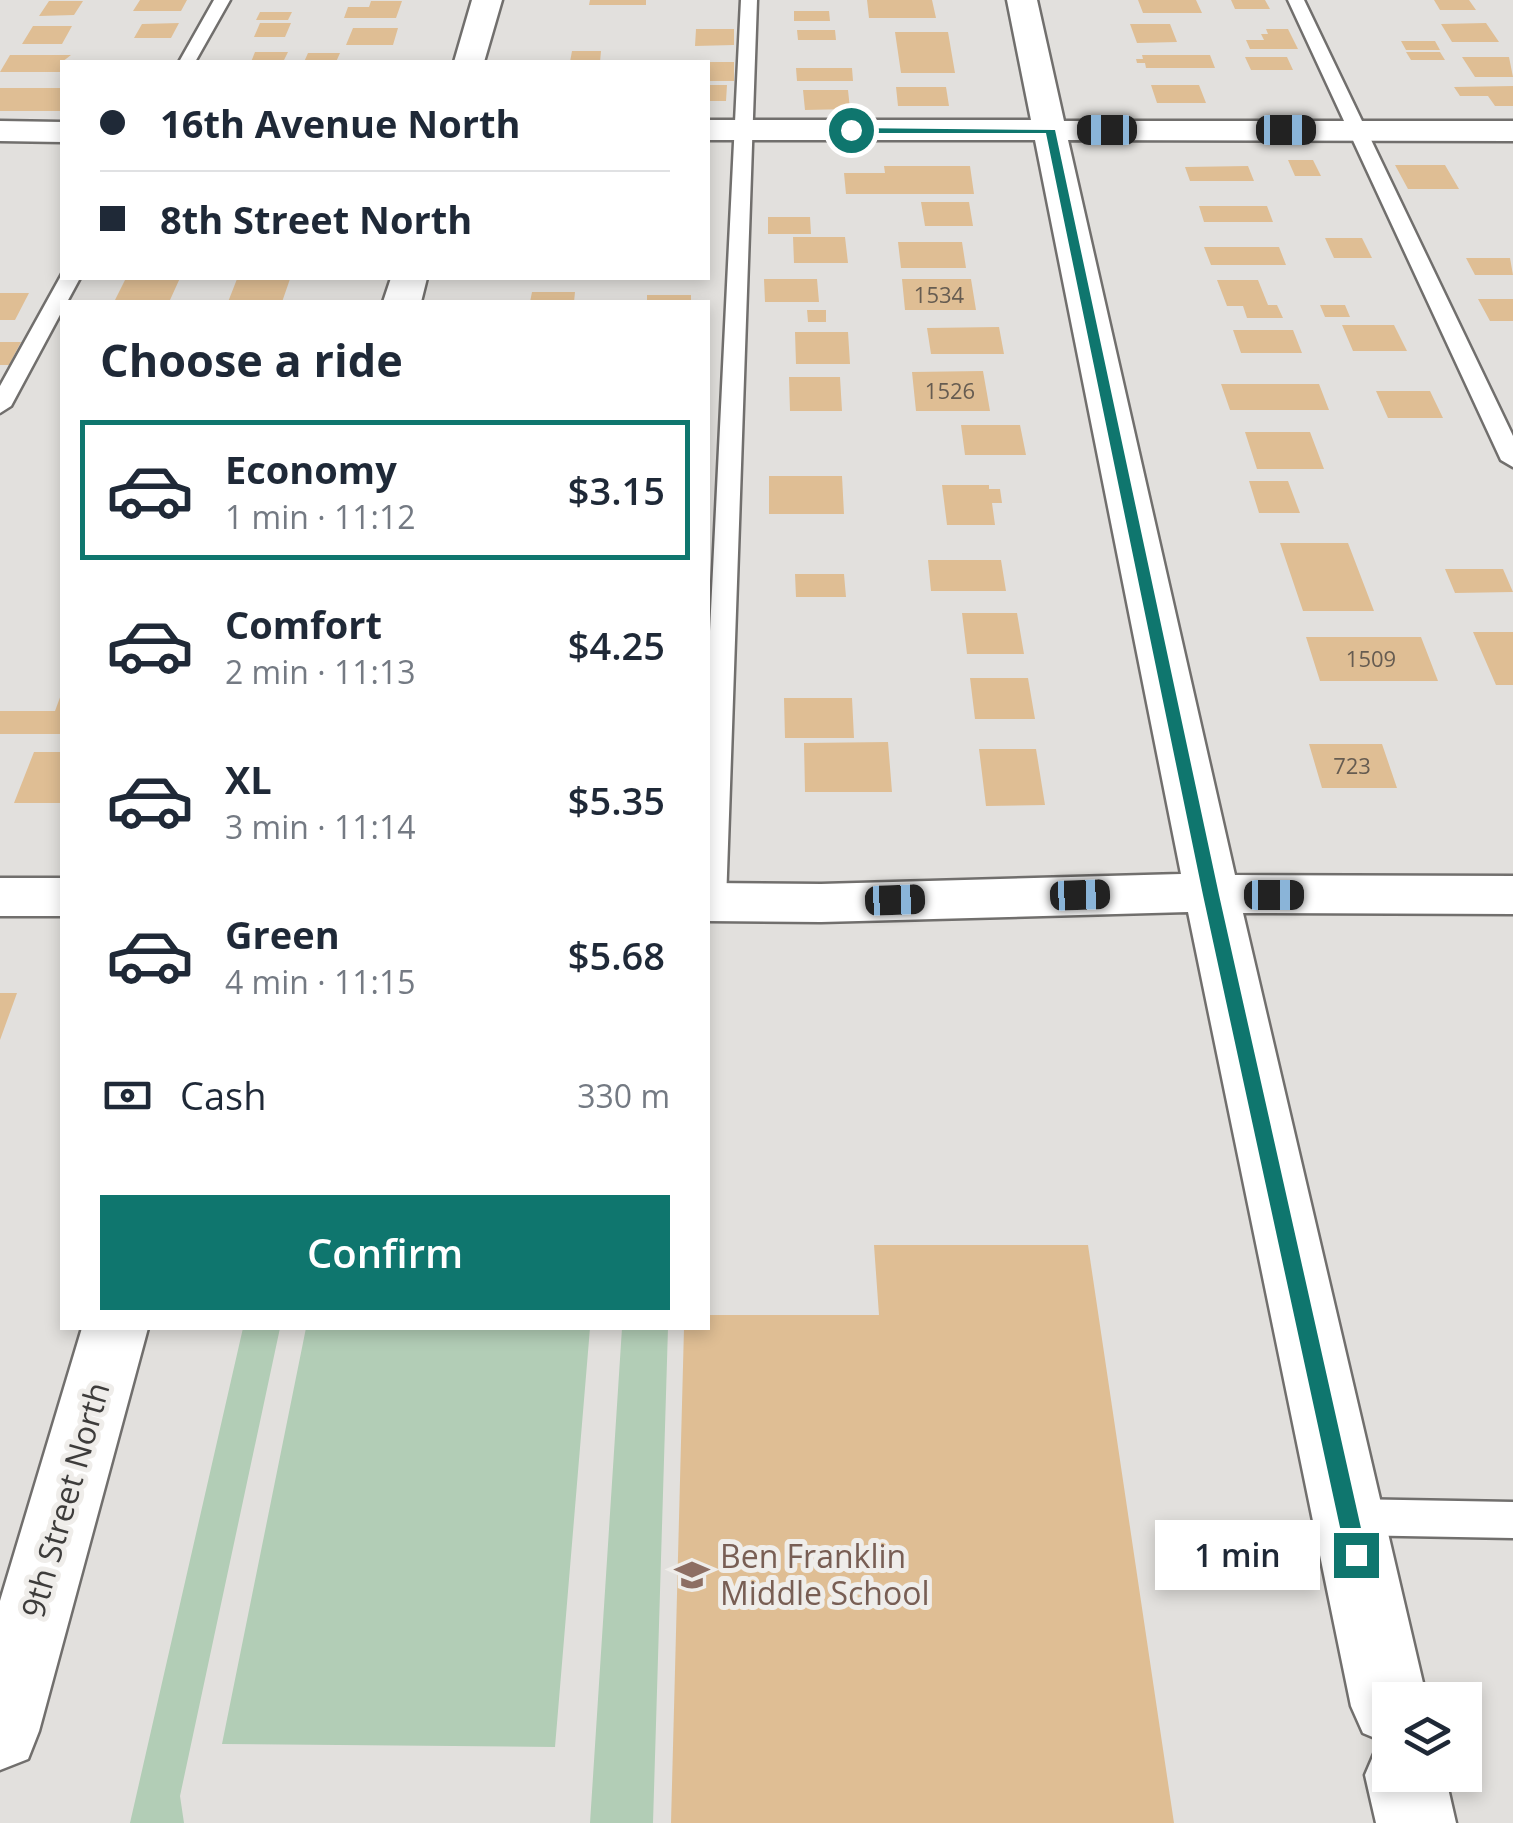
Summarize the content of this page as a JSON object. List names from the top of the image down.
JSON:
{
  "streets": {
    "street": ["9th Street North"]
  },
  "places": {
    "school or university": ["Ben Franklin Middle School"]
  },
  "house_numbers": [
    "1534",
    "1526",
    "1509",
    "723"
  ],
  "page": {
    "banner": ["16th Avenue North", "8th Street North"],
    "heading": "Choose a ride",
    "list": [
      {
        "name": "Economy",
        "note": "1 min · 11:12",
        "value": "$3.15"
      },
      {
        "name": "Comfort",
        "note": "2 min · 11:13",
        "value": "$4.25"
      },
      {
        "name": "XL",
        "note": "3 min · 11:14",
        "value": "$5.35"
      },
      {
        "name": "Green",
        "note": "4 min · 11:15",
        "value": "$5.68"
      }
    ],
    "pay": ["Cash", "330 m"],
    "buttons": "Confirm",
    "bubble": "1 min"
  }
}
